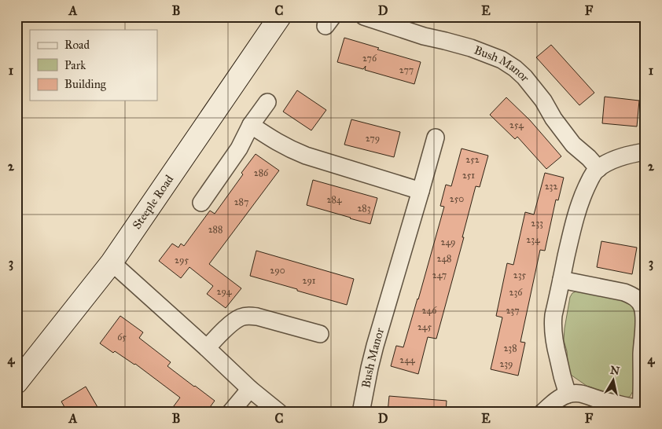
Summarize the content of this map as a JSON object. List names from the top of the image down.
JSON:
{
  "streets": {
    "main road": ["Steeple Road"],
    "street": ["Bush Manor"]
  },
  "house_numbers": [
    "276",
    "277",
    "254",
    "279",
    "252",
    "286",
    "251",
    "232",
    "250",
    "284",
    "287",
    "283",
    "233",
    "288",
    "234",
    "249",
    "248",
    "295",
    "290",
    "247",
    "235",
    "291",
    "294",
    "236",
    "246",
    "237",
    "245",
    "65",
    "238",
    "244",
    "239"
  ],
  "legend": ["Road", "Park", "Building"],
  "north": "top",
  "grid": {
    "columns": [
      "A",
      "B",
      "C",
      "D",
      "E",
      "F"
    ],
    "rows": [
      "1",
      "2",
      "3",
      "4"
    ]
  }
}
